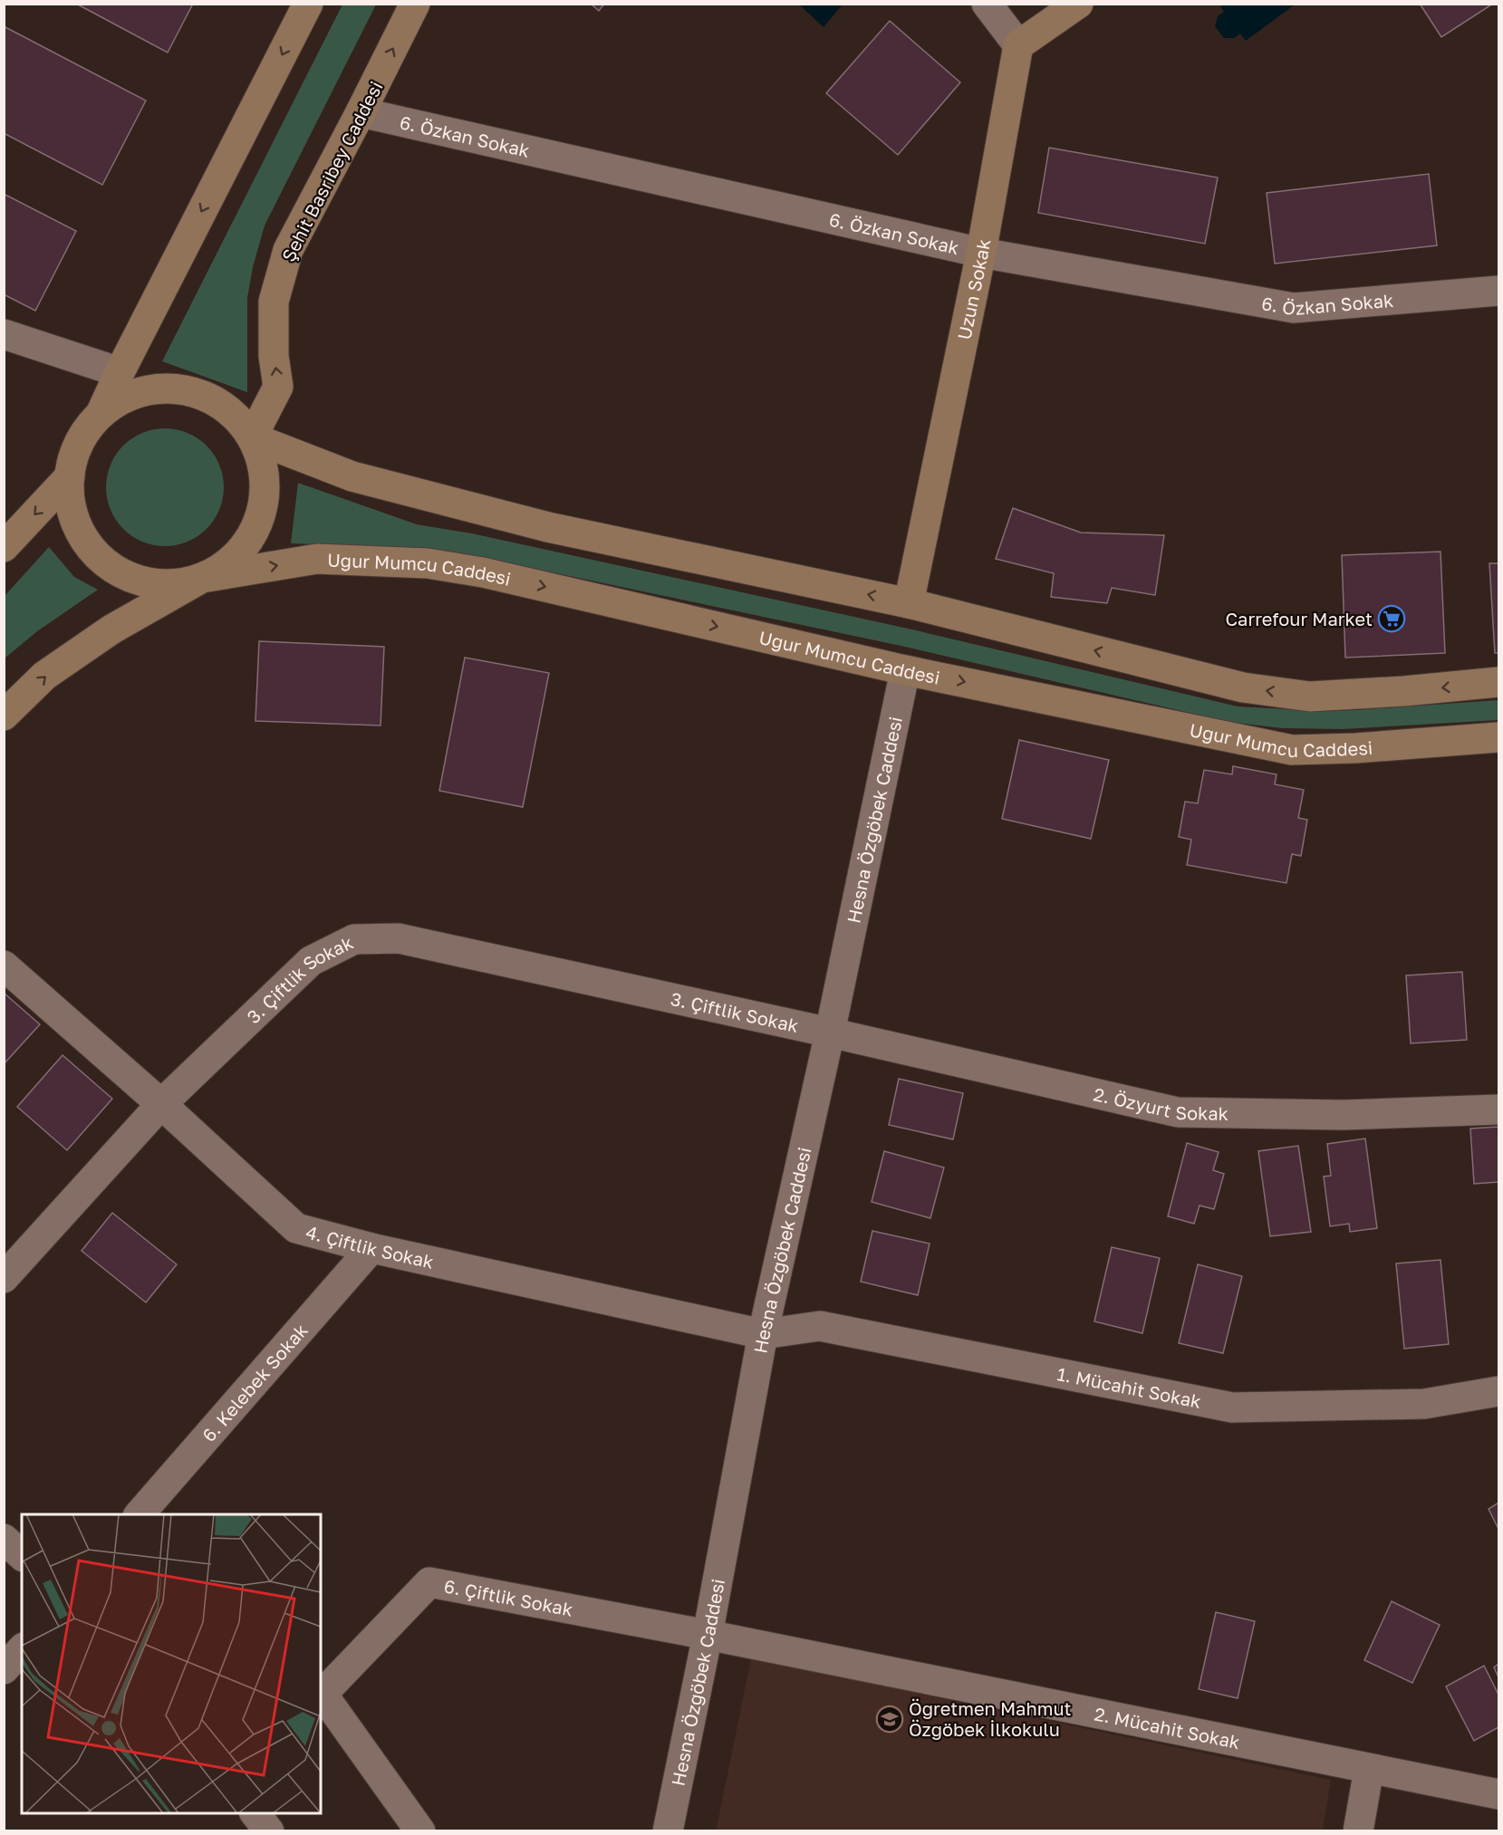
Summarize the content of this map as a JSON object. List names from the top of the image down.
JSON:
{
  "streets": {
    "street": [
      "6. Özkan Sokak",
      "Şehit Basribey Caddesi",
      "Uzun Sokak",
      "Uğur Mumcu Caddesi",
      "Hesna Özgöbek Caddesi",
      "3. Çiftlik Sokak",
      "2. Özyurt Sokak",
      "4. Çiftlik Sokak",
      "6. Kelebek Sokak",
      "1. Mücahit Sokak",
      "6. Çiftlik Sokak",
      "2. Mücahit Sokak"
    ]
  },
  "crossings": [
    ["6. Özkan Sokak", "Şehit Basribey Caddesi"],
    ["6. Özkan Sokak", "Uzun Sokak"],
    ["Uğur Mumcu Caddesi", "Hesna Özgöbek Caddesi"],
    ["Hesna Özgöbek Caddesi", "3. Çiftlik Sokak"],
    ["Hesna Özgöbek Caddesi", "2. Özyurt Sokak"],
    ["Hesna Özgöbek Caddesi", "4. Çiftlik Sokak"],
    ["Hesna Özgöbek Caddesi", "1. Mücahit Sokak"],
    ["Hesna Özgöbek Caddesi", "6. Çiftlik Sokak"],
    ["Hesna Özgöbek Caddesi", "2. Mücahit Sokak"],
    ["3. Çiftlik Sokak", "2. Özyurt Sokak"],
    ["3. Çiftlik Sokak", "4. Çiftlik Sokak"],
    ["4. Çiftlik Sokak", "6. Kelebek Sokak"],
    ["4. Çiftlik Sokak", "1. Mücahit Sokak"],
    ["6. Çiftlik Sokak", "2. Mücahit Sokak"]
  ],
  "places": {
    "supermarket": ["Carrefour Market"],
    "school or university": ["Öğretmen Mahmut Özgöbek İlkokulu"]
  }
}
